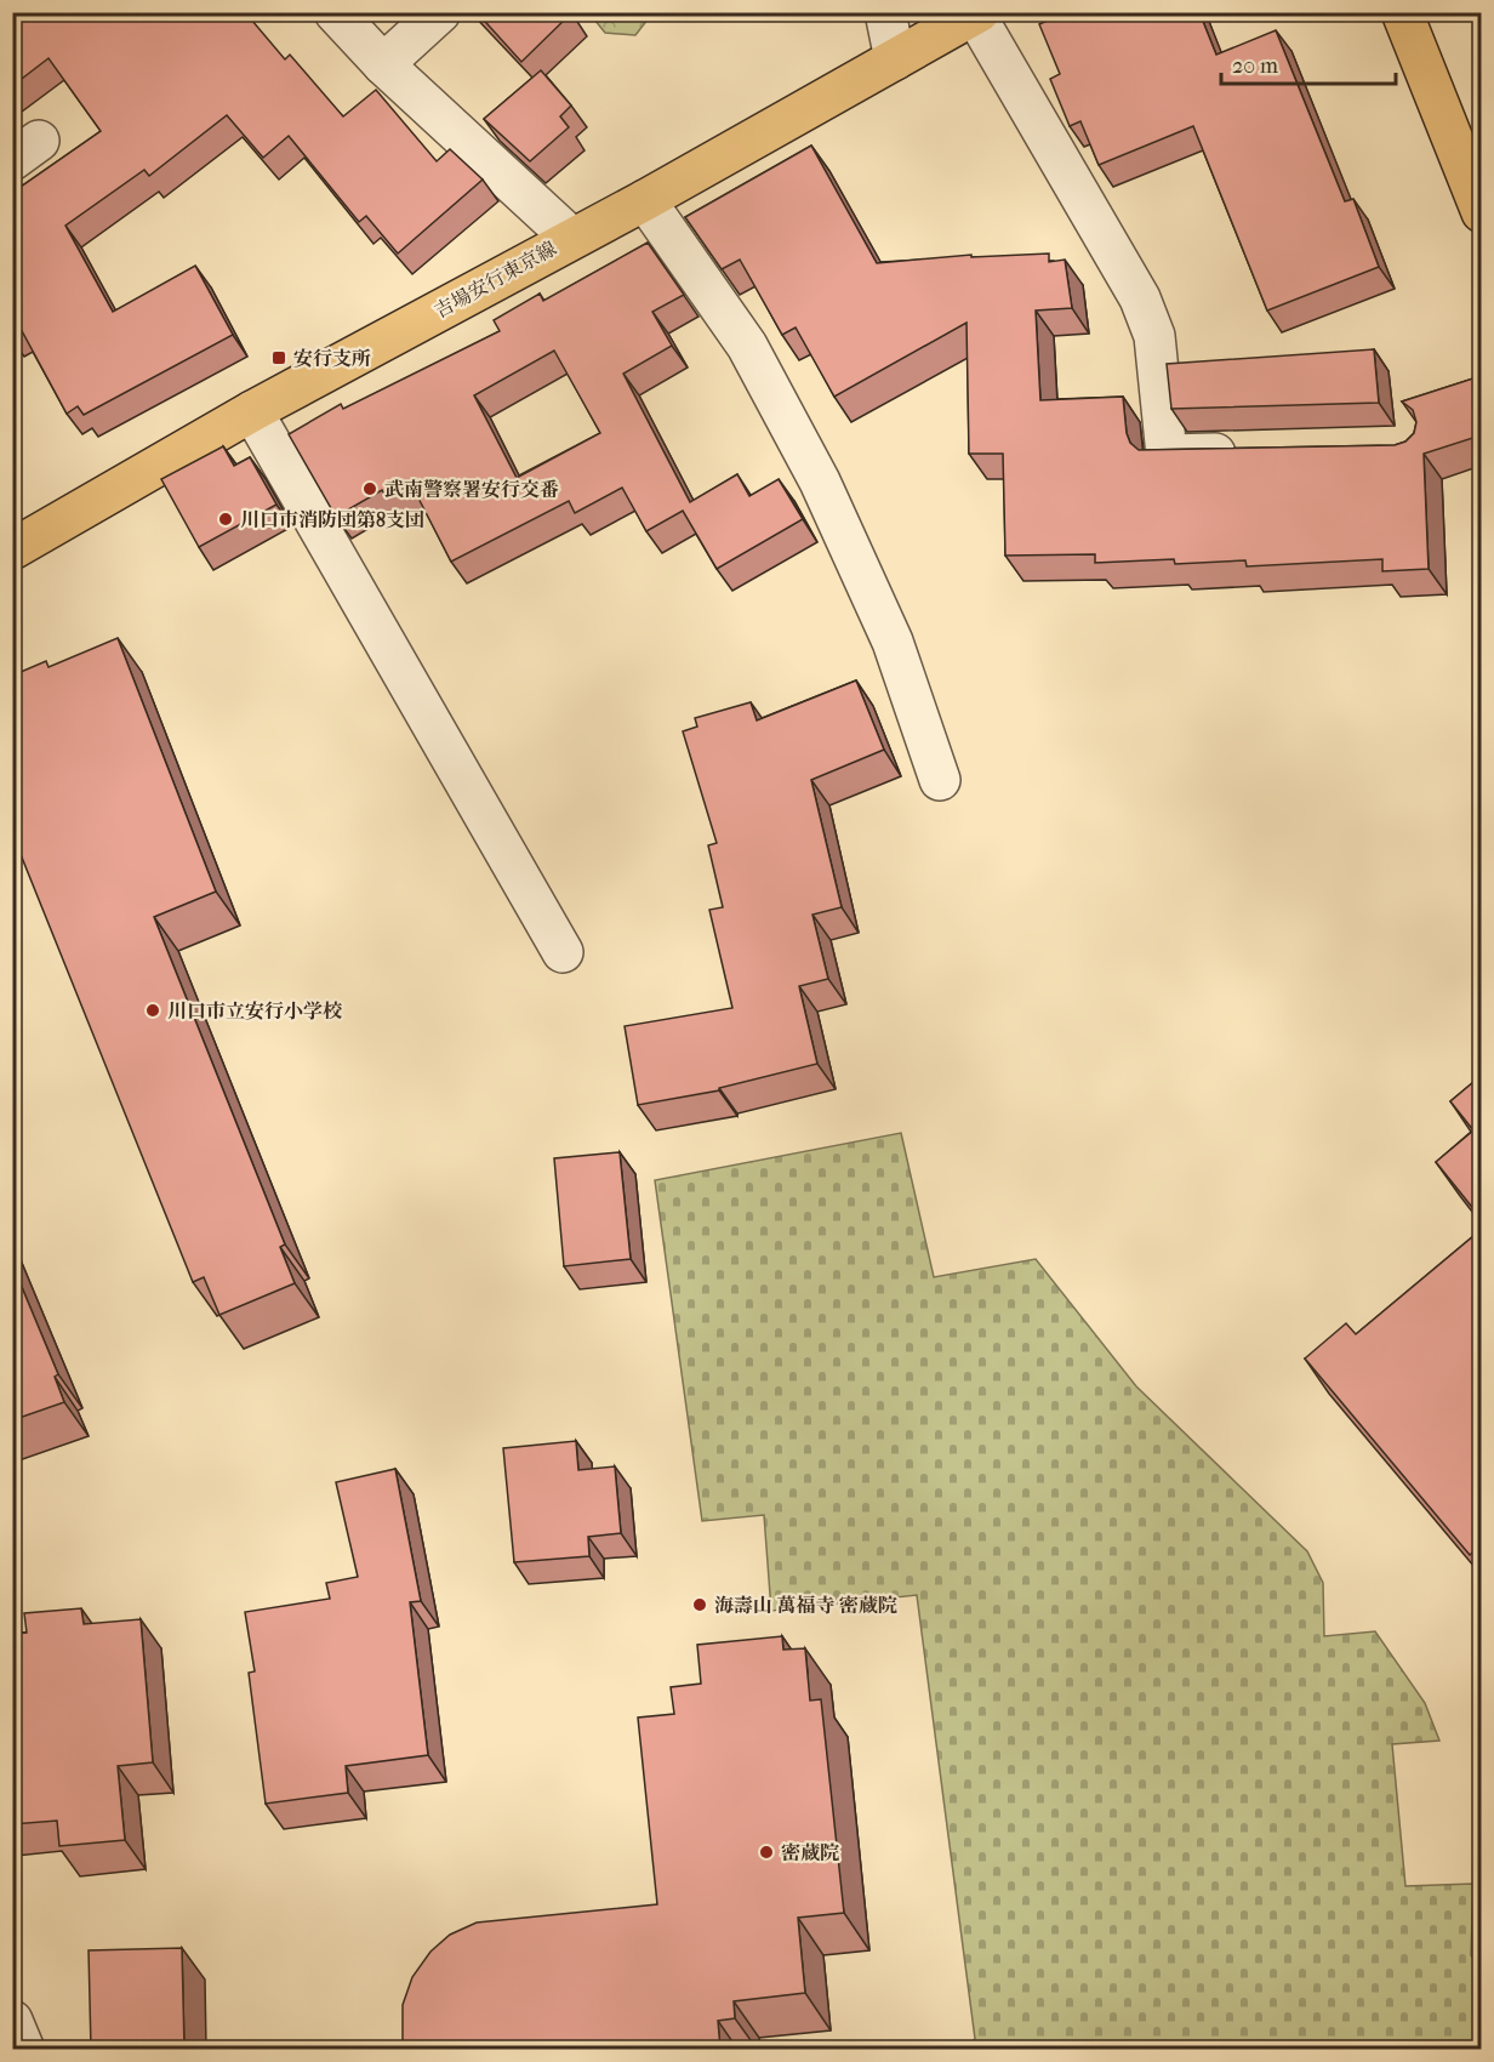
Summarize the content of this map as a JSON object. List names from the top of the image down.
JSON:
{
  "streets": {
    "main road": ["吉場安行東京線"]
  },
  "places": {
    "transit": ["安行支所"],
    "other": [
      "武南警察署安行交番",
      "川口市消防団第8支団",
      "川口市立安行小学校",
      "海壽山 萬福寺 密蔵院",
      "密蔵院"
    ]
  },
  "scale_bar": "20 m"
}
